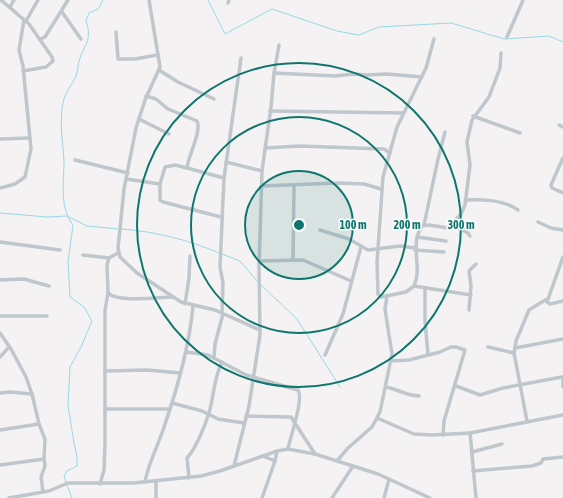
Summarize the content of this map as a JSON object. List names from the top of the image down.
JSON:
{
  "rings": ["100 m", "200 m", "300 m"]
}
